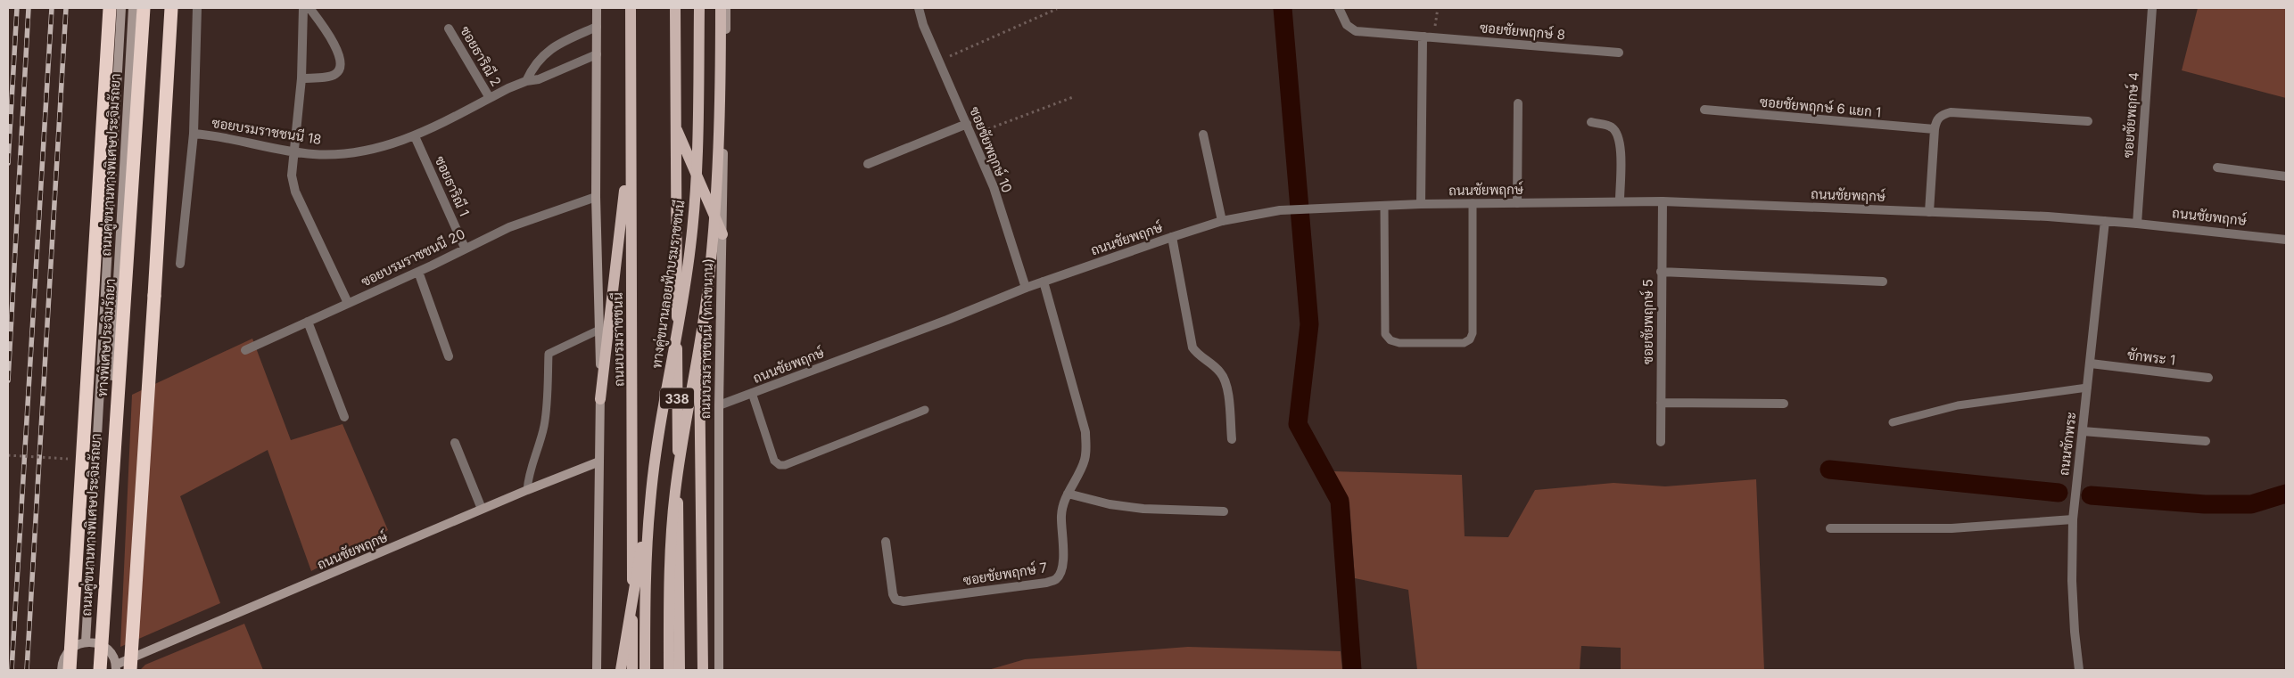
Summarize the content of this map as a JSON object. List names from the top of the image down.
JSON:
{
  "streets": {
    "highway": ["ทางพิเศษประจิมรัถยา"],
    "main road": [
      "ถนนคู่ขนานทางพิเศษประจิมรัถยา",
      "ถนนชัยพฤกษ์",
      "ทางคู่ขนานลอยฟ้าบรมราชชนนี",
      "ถนนบรมราชชนนี (ทางขนาน)",
      "ถนนบรมราชชนนี",
      "338"
    ],
    "street": [
      "ซอยชัยพฤกษ์ 8",
      "ซอยธาริณี 2",
      "ซอยชัยพฤกษ์ 6 แยก 1",
      "ซอยชัยพฤกษ์ 4",
      "ซอยบรมราชชนนี 18",
      "ซอยชัยพฤกษ์ 10",
      "ซอยธาริณี 1",
      "ซอยบรมราชชนนี 20",
      "ซอยชัยพฤกษ์ 5",
      "ชักพระ 1",
      "ถนนชักพระ",
      "ซอยชัยพฤกษ์ 7"
    ]
  },
  "crossings": [
    ["ซอยธาริณี 2", "ซอยบรมราชชนนี 18"],
    ["ซอยชัยพฤกษ์ 4", "ถนนชัยพฤกษ์"],
    ["ซอยบรมราชชนนี 18", "ซอยธาริณี 1"],
    ["ซอยชัยพฤกษ์ 10", "ถนนชัยพฤกษ์"],
    ["ถนนคู่ขนานทางพิเศษประจิมรัถยา", "ถนนชัยพฤกษ์"],
    ["ซอยธาริณี 1", "ซอยบรมราชชนนี 20"],
    ["ถนนชัยพฤกษ์", "ซอยชัยพฤกษ์ 5"],
    ["ถนนชัยพฤกษ์", "ถนนบรมราชชนนี (ทางขนาน)"],
    ["ถนนชัยพฤกษ์", "ถนนชักพระ"],
    ["ถนนชัยพฤกษ์", "ซอยชัยพฤกษ์ 7"],
    ["ชักพระ 1", "ถนนชักพระ"]
  ]
}
